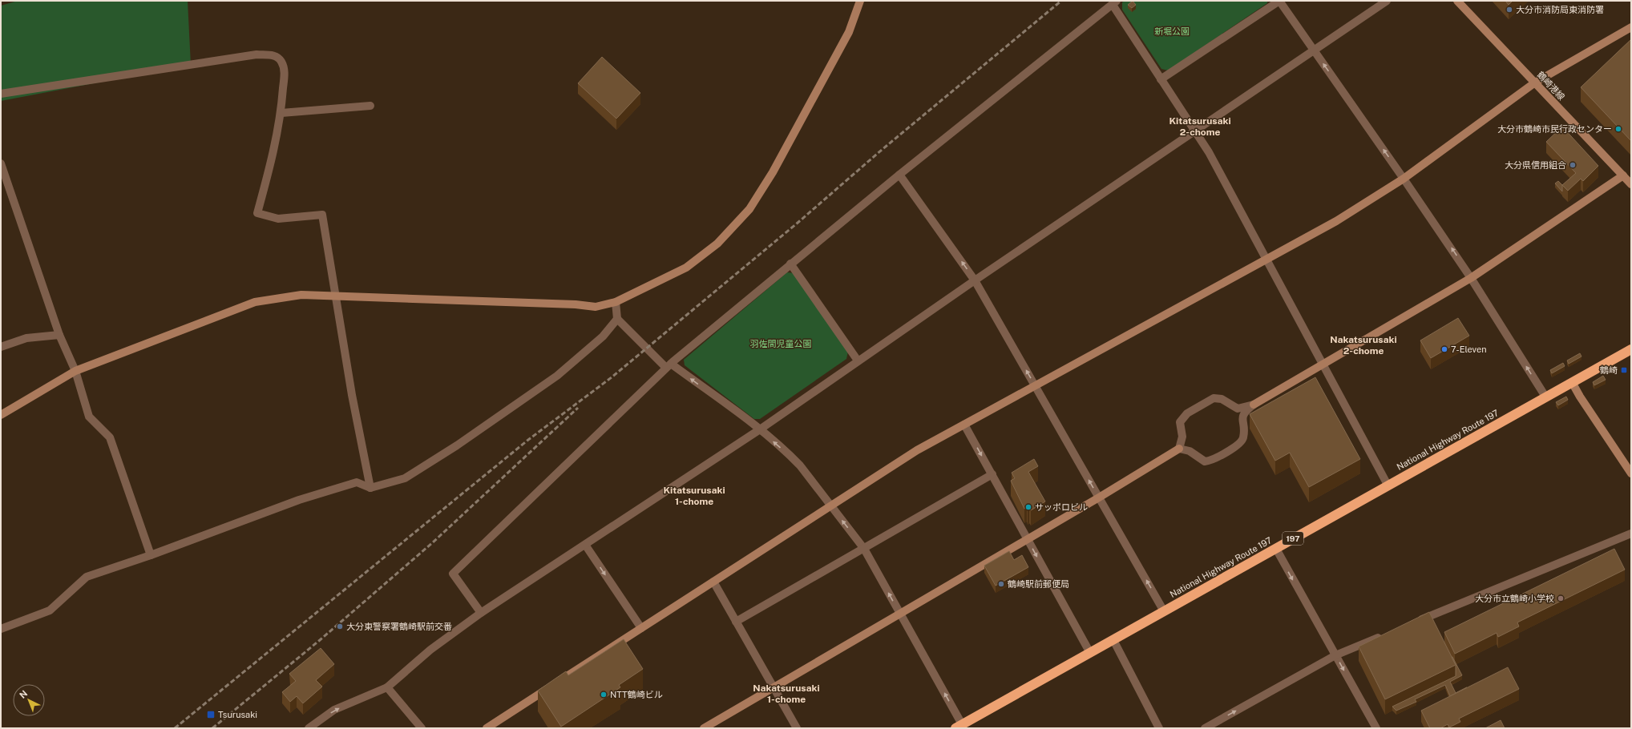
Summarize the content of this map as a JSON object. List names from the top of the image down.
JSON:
{
  "streets": {
    "highway": ["National Highway Route 197", "197"],
    "street": ["鶴崎港線"]
  },
  "districts": [
    "Kitatsurusaki 2-chome",
    "Nakatsurusaki 2-chome",
    "Kitatsurusaki 1-chome",
    "Nakatsurusaki 1-chome"
  ],
  "parks": ["新堀公園", "羽佐間児童公園"],
  "places": {
    "other": [
      "大分市消防局東消防署",
      "大分市鶴崎市民行政センター",
      "大分県信用組合",
      "7-Eleven",
      "サッポロビル",
      "鶴崎駅前郵便局",
      "大分市立鶴崎小学校",
      "大分東警察署鶴崎駅前交番",
      "NTT鶴崎ビル"
    ],
    "transit": ["鶴崎", "Tsurusaki"]
  },
  "north": "top left"
}
